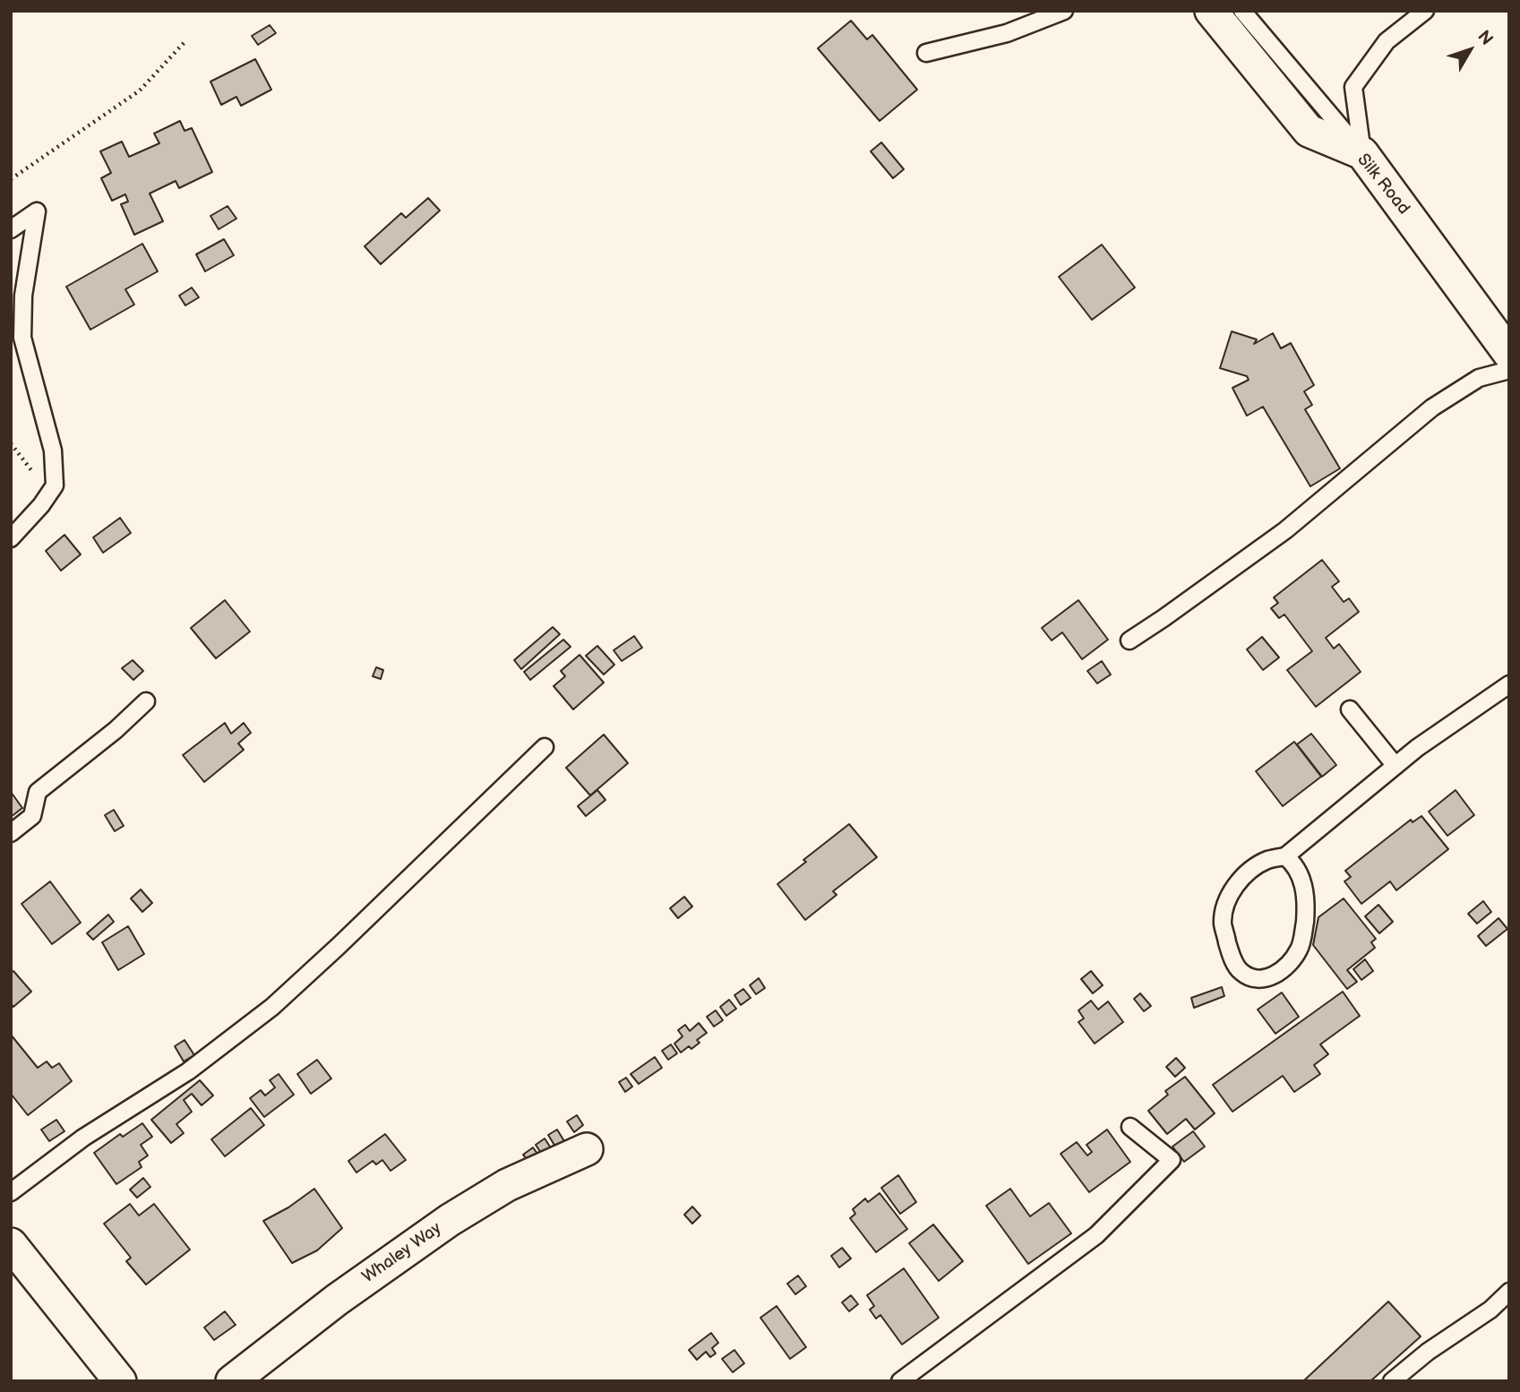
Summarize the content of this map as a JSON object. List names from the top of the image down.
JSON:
{
  "streets": {
    "street": ["Silk Road", "Whaley Way"]
  },
  "north": "top right"
}
